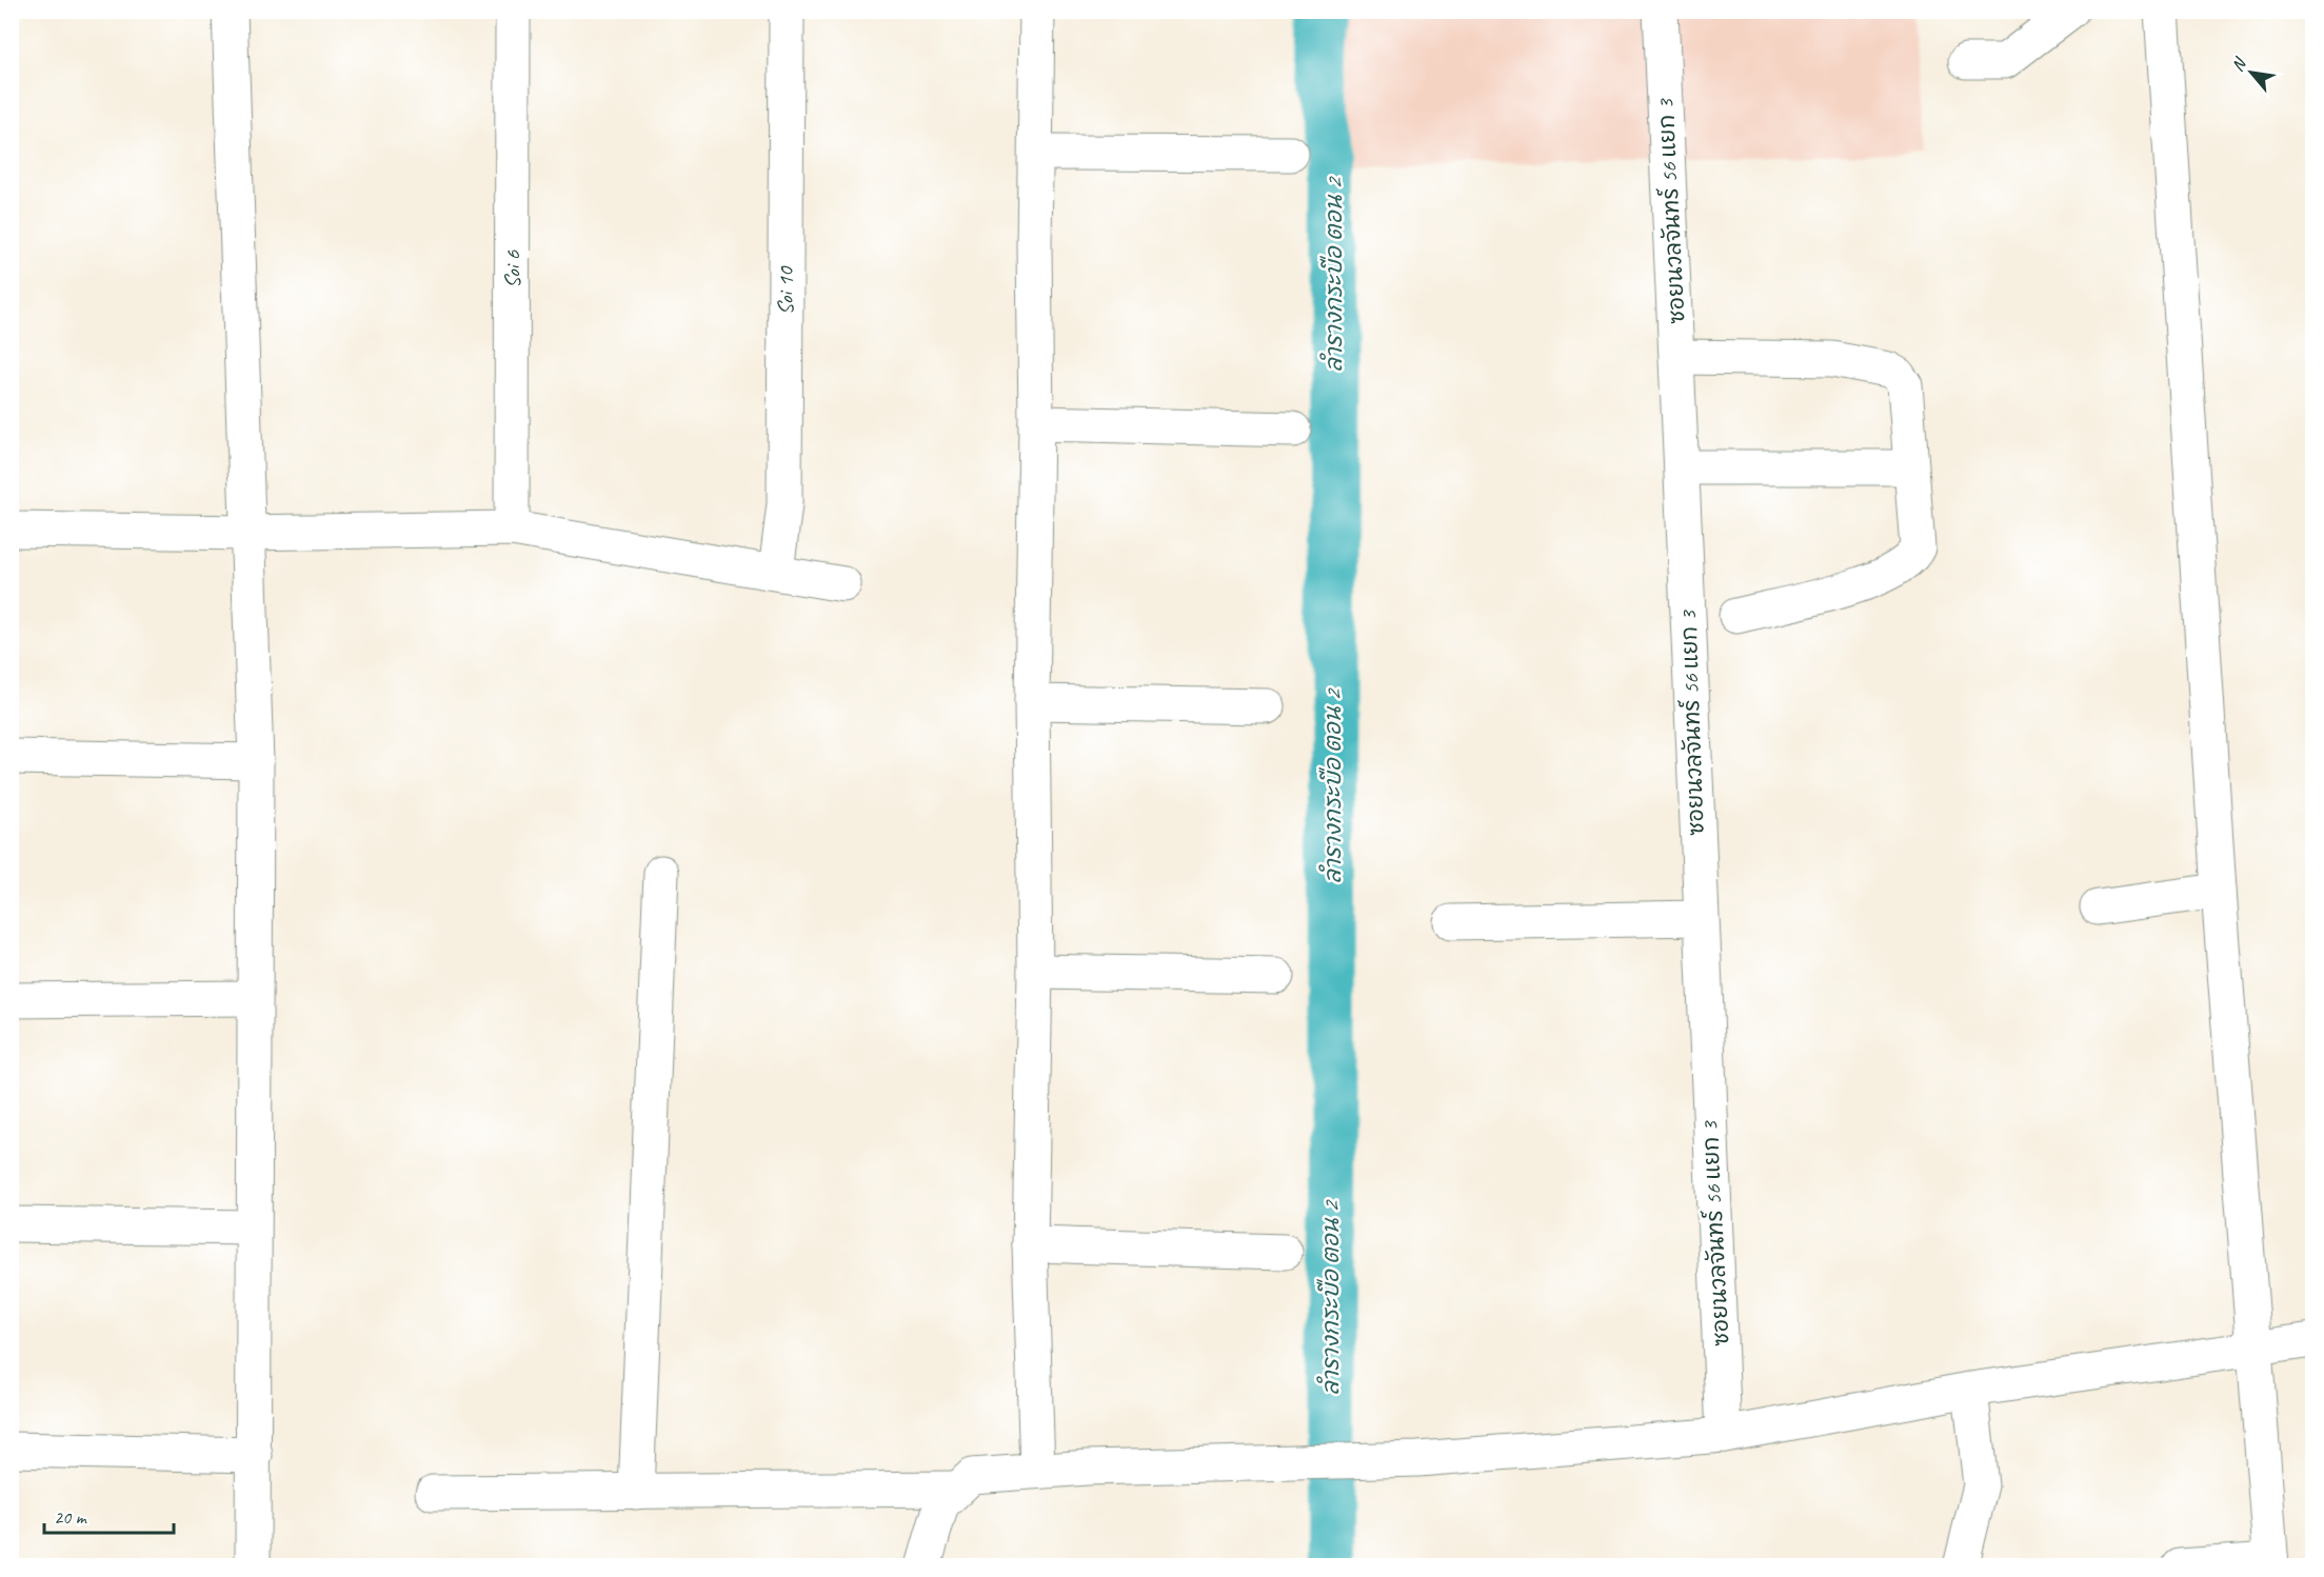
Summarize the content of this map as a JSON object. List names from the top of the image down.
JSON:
{
  "streets": {
    "street": ["ซอยนวลจันทร์ 56 แยก 3", "Soi 6", "Soi 10"]
  },
  "water": ["ลำรางกระบือ ตอน 2"],
  "scale_bar": "20 m",
  "north": "top left"
}
